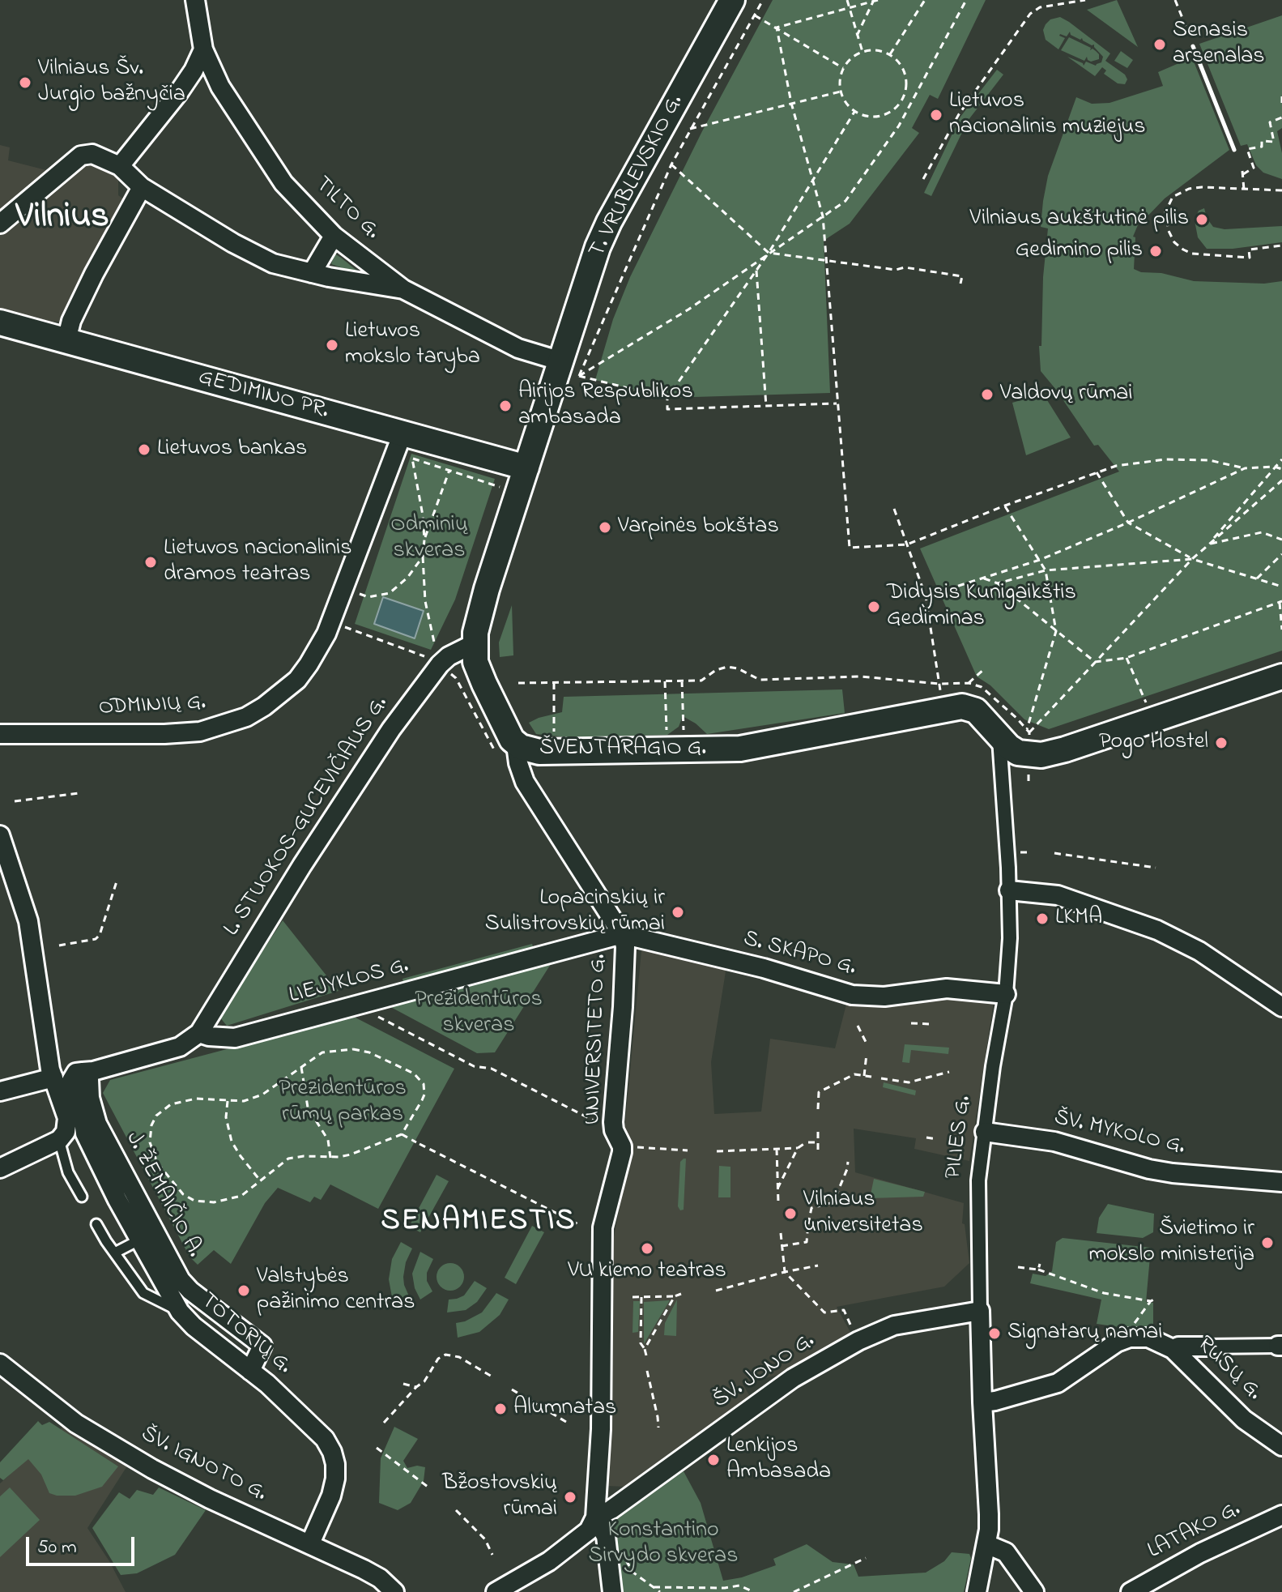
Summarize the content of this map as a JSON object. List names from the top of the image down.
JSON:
{
  "streets": {
    "main road": ["T. VRUBLEVSKIO G.", "GEDIMINO PR.", "ŠVENTARAGIO G."],
    "street": [
      "TILTO G.",
      "ODMINIŲ G.",
      "L. STUOKOS-GUCEVIČIAUS G.",
      "S. SKAPO G.",
      "LIEJYKLOS G.",
      "UNIVERSITETO G.",
      "ŠV. MYKOLO G.",
      "PILIES G.",
      "J. ŽEMAIČIO A.",
      "TOTORIŲ G.",
      "RUSŲ G.",
      "ŠV. JONO G.",
      "ŠV. IGNOTO G.",
      "LATAKO G."
    ]
  },
  "crossings": [
    ["T. VRUBLEVSKIO G.", "TILTO G."],
    ["T. VRUBLEVSKIO G.", "ŠVENTARAGIO G."],
    ["TILTO G.", "ŠVENTARAGIO G."],
    ["GEDIMINO PR.", "ODMINIŲ G."],
    ["GEDIMINO PR.", "ŠVENTARAGIO G."],
    ["ŠVENTARAGIO G.", "L. STUOKOS-GUCEVIČIAUS G."],
    ["ŠVENTARAGIO G.", "UNIVERSITETO G."],
    ["ŠVENTARAGIO G.", "PILIES G."],
    ["L. STUOKOS-GUCEVIČIAUS G.", "LIEJYKLOS G."],
    ["S. SKAPO G.", "LIEJYKLOS G."],
    ["S. SKAPO G.", "UNIVERSITETO G."],
    ["S. SKAPO G.", "PILIES G."],
    ["LIEJYKLOS G.", "UNIVERSITETO G."],
    ["UNIVERSITETO G.", "ŠV. JONO G."],
    ["ŠV. MYKOLO G.", "PILIES G."],
    ["PILIES G.", "ŠV. JONO G."],
    ["J. ŽEMAIČIO A.", "TOTORIŲ G."],
    ["TOTORIŲ G.", "ŠV. IGNOTO G."]
  ],
  "districts": ["Vilnius", "SENAMIESTIS"],
  "parks": [
    "Odminių skveras",
    "Prezidentūros skveras",
    "Prezidentūros rūmų parkas",
    "Konstantino Sirvydo skveras"
  ],
  "places": [
    "Senasis arsenalas",
    "Vilniaus Šv. Jurgio bažnyčia",
    "Lietuvos nacionalinis muziejus",
    "Vilniaus aukštutinė pilis",
    "Gedimino pilis",
    "Lietuvos mokslo taryba",
    "Valdovų rūmai",
    "Airijos Respublikos ambasada",
    "Lietuvos bankas",
    "Varpinės bokštas",
    "Lietuvos nacionalinis dramos teatras",
    "Didysis Kunigaikštis Gediminas",
    "Pogo Hostel",
    "Lopacinskių ir Sulistrovskių rūmai",
    "LKMA",
    "Vilniaus universitetas",
    "Švietimo ir mokslo ministerija",
    "VU kiemo teatras",
    "Valstybės pažinimo centras",
    "Signatarų namai",
    "Alumnatas",
    "Lenkijos Ambasada",
    "Bžostovskių rūmai"
  ],
  "scale_bar": "50 m"
}
